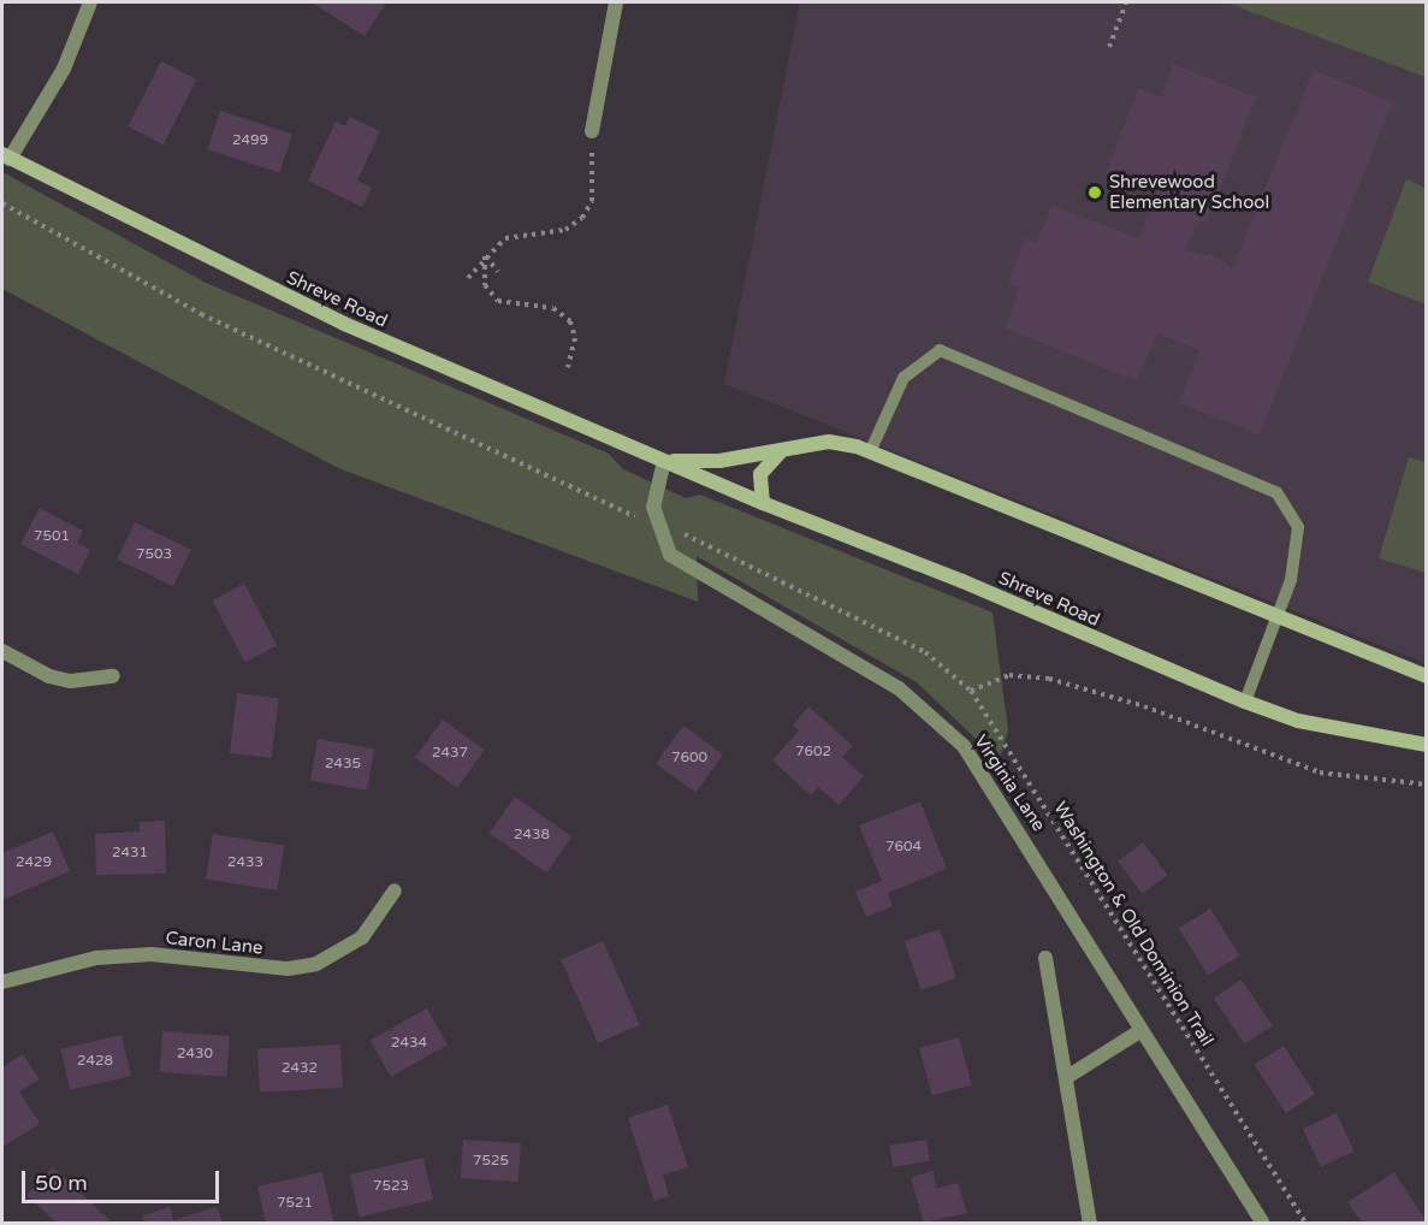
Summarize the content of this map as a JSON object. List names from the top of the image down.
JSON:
{
  "streets": {
    "main road": ["Shreve Road"],
    "street": ["Virginia Lane", "Caron Lane"],
    "path": ["Washington & Old Dominion Trail"]
  },
  "crossings": [
    ["Virginia Lane", "Washington & Old Dominion Trail"]
  ],
  "places": ["Shrevewood Elementary School"],
  "house_numbers": [
    "2499",
    "7501",
    "7503",
    "7602",
    "2437",
    "7600",
    "2435",
    "2438",
    "7604",
    "2431",
    "2429",
    "2433",
    "2434",
    "2430",
    "2428",
    "2432",
    "7525",
    "7523",
    "7521"
  ],
  "scale_bar": "50 m"
}
